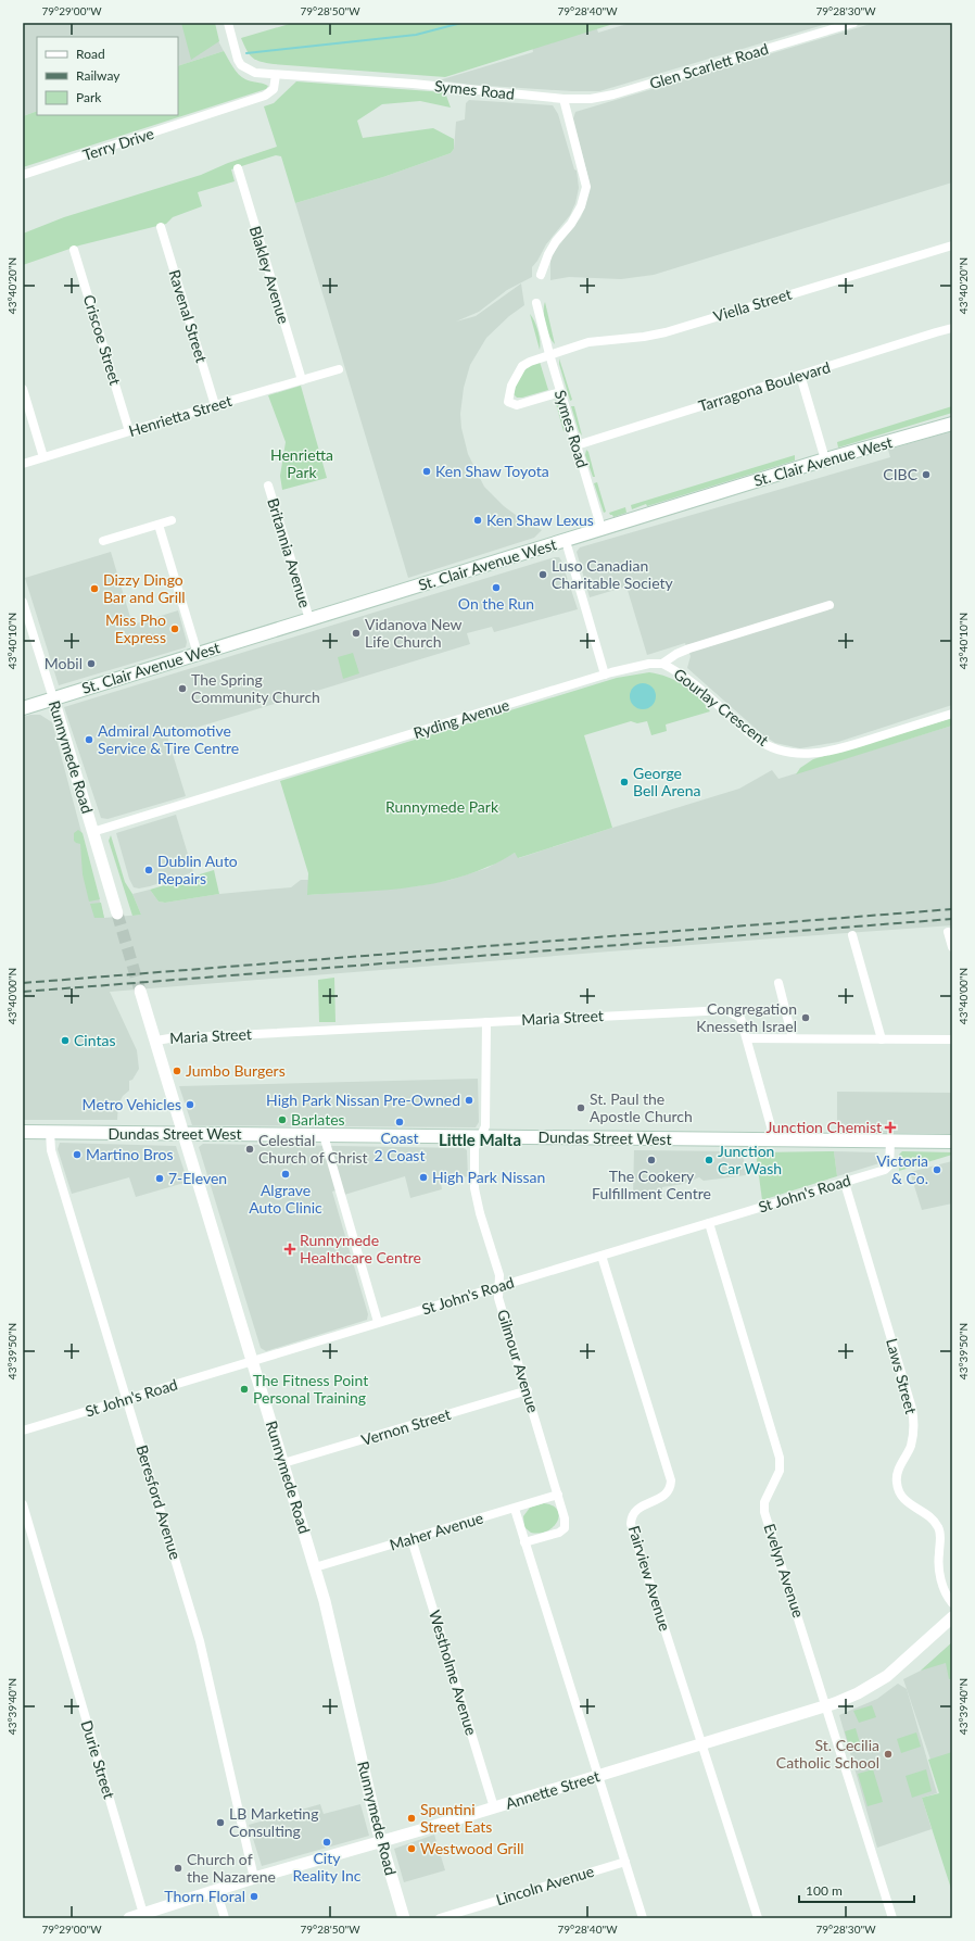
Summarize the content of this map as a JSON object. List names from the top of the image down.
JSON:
{
  "streets": {
    "main road": ["St. Clair Avenue West", "Dundas Street West"],
    "street": [
      "Glen Scarlett Road",
      "Symes Road",
      "Terry Drive",
      "Blakley Avenue",
      "Viella Street",
      "Ravenal Street",
      "Criscoe Street",
      "Tarragona Boulevard",
      "Henrietta Street",
      "Britannia Avenue",
      "Gourlay Crescent",
      "Ryding Avenue",
      "Runnymede Road",
      "Maria Street",
      "St John's Road",
      "Gilmour Avenue",
      "Laws Street",
      "Vernon Street",
      "Beresford Avenue",
      "Maher Avenue",
      "Evelyn Avenue",
      "Fairview Avenue",
      "Westholme Avenue",
      "Durie Street",
      "Annette Street",
      "Lincoln Avenue"
    ]
  },
  "crossings": [
    ["Glen Scarlett Road", "Symes Road"],
    ["Symes Road", "Terry Drive"],
    ["Symes Road", "Viella Street"],
    ["Symes Road", "Tarragona Boulevard"],
    ["Symes Road", "St. Clair Avenue West"],
    ["Blakley Avenue", "Henrietta Street"],
    ["Ravenal Street", "Henrietta Street"],
    ["Criscoe Street", "Henrietta Street"],
    ["St. Clair Avenue West", "Britannia Avenue"],
    ["St. Clair Avenue West", "Runnymede Road"],
    ["Gourlay Crescent", "Ryding Avenue"],
    ["Ryding Avenue", "Runnymede Road"],
    ["Runnymede Road", "Maria Street"],
    ["Runnymede Road", "Dundas Street West"],
    ["Runnymede Road", "St John's Road"],
    ["Runnymede Road", "Vernon Street"],
    ["Runnymede Road", "Maher Avenue"],
    ["Runnymede Road", "Annette Street"],
    ["Maria Street", "Dundas Street West"],
    ["Maria Street", "Gilmour Avenue"],
    ["Dundas Street West", "St John's Road"],
    ["Dundas Street West", "Gilmour Avenue"],
    ["Dundas Street West", "Beresford Avenue"],
    ["St John's Road", "Gilmour Avenue"],
    ["St John's Road", "Laws Street"],
    ["St John's Road", "Beresford Avenue"],
    ["St John's Road", "Evelyn Avenue"],
    ["St John's Road", "Fairview Avenue"],
    ["Gilmour Avenue", "Vernon Street"],
    ["Gilmour Avenue", "Maher Avenue"],
    ["Beresford Avenue", "Annette Street"],
    ["Maher Avenue", "Westholme Avenue"],
    ["Evelyn Avenue", "Annette Street"],
    ["Fairview Avenue", "Annette Street"],
    ["Westholme Avenue", "Annette Street"],
    ["Durie Street", "Annette Street"]
  ],
  "districts": ["Little Malta"],
  "parks": ["Henrietta Park", "Runnymede Park"],
  "places": {
    "other": [
      "Ken Shaw Toyota",
      "CIBC",
      "Ken Shaw Lexus",
      "Luso Canadian Charitable Society",
      "On the Run",
      "Dizzy Dingo Bar and Grill",
      "Miss Pho Express",
      "Vidanova New Life Church",
      "Mobil",
      "The Spring Community Church",
      "Admiral Automotive Service & Tire Centre",
      "George Bell Arena",
      "Dublin Auto Repairs",
      "Congregation Knesseth Israel",
      "Cintas",
      "Jumbo Burgers",
      "High Park Nissan Pre-Owned",
      "Metro Vehicles",
      "St. Paul the Apostle Church",
      "Barlates",
      "Coast 2 Coast",
      "Celestial Church of Christ",
      "Martino Bros",
      "The Cookery Fulfillment Centre",
      "Junction Car Wash",
      "Victoria & Co.",
      "Algrave Auto Clinic",
      "High Park Nissan",
      "7-Eleven",
      "The Fitness Point Personal Training",
      "St. Cecilia Catholic School",
      "Spuntini Street Eats",
      "LB Marketing Consulting",
      "City Reality Inc",
      "Westwood Grill",
      "Church of the Nazarene",
      "Thorn Floral"
    ],
    "health": ["Junction Chemist", "Runnymede Healthcare Centre"]
  },
  "legend": ["Road", "Railway", "Park"],
  "scale_bar": "100 m",
  "coordinates": [
    "79°29'00\"W",
    "79°28'50\"W",
    "79°28'40\"W",
    "79°28'30\"W",
    "43°40'20\"N",
    "43°40'10\"N",
    "43°40'00\"N",
    "43°39'50\"N",
    "43°39'40\"N"
  ]
}
